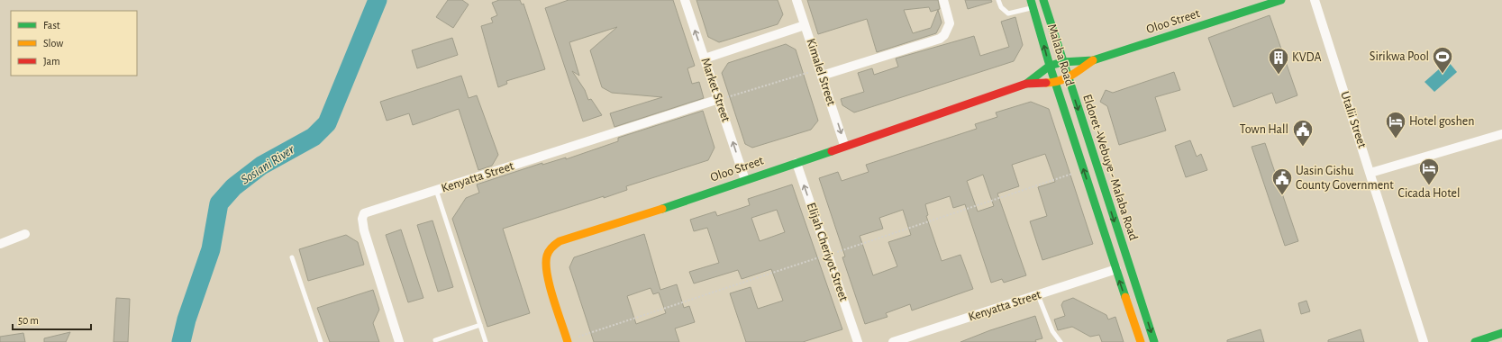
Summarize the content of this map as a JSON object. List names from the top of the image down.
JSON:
{
  "streets": {
    "main road": ["Oloo Street", "Malaba Road", "Eldoret -Webuye - Malaba Road"],
    "street": [
      "Kimalel Street",
      "Market Street",
      "Utalii Street",
      "Kenyatta Street",
      "Elijah Cheriyot Street"
    ]
  },
  "crossings": [
    ["Oloo Street", "Malaba Road"],
    ["Oloo Street", "Kimalel Street"],
    ["Oloo Street", "Market Street"],
    ["Oloo Street", "Eldoret -Webuye - Malaba Road"],
    ["Oloo Street", "Elijah Cheriyot Street"],
    ["Malaba Road", "Kenyatta Street"],
    ["Market Street", "Kenyatta Street"]
  ],
  "one_way": [
    "Malaba Road",
    "Kimalel Street",
    "Market Street",
    "Eldoret -Webuye - Malaba Road",
    "Elijah Cheriyot Street"
  ],
  "water": ["Sosiani River"],
  "places": {
    "sports": ["Sirikwa Pool"],
    "building": ["KVDA"],
    "hotel": ["Hotel goshen", "Cicada Hotel"],
    "public building": ["Town Hall", "Uasin Gishu County Government"]
  },
  "legend": ["Fast", "Slow", "Jam"],
  "scale_bar": "50 m"
}
